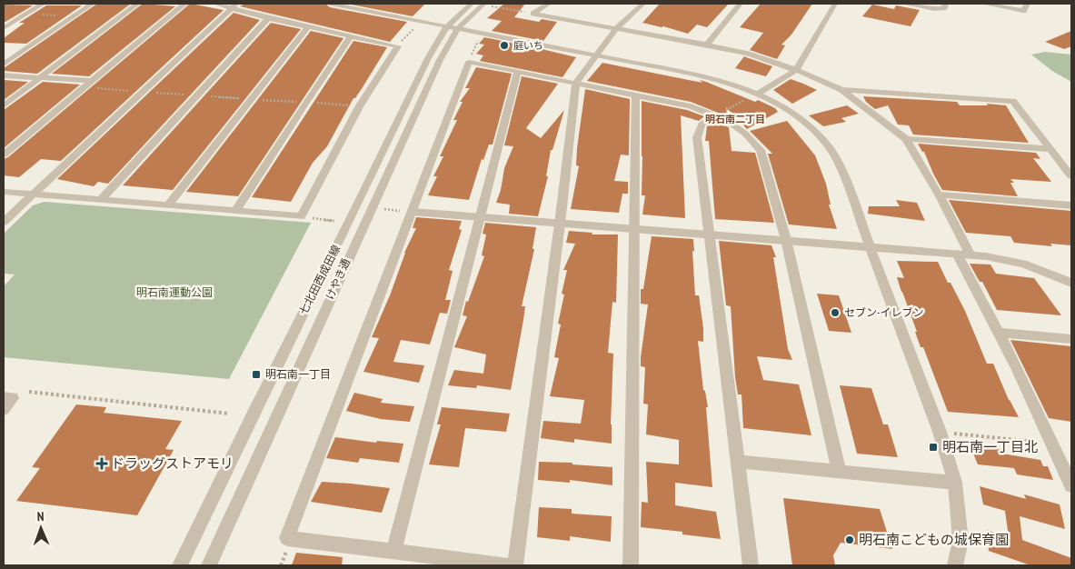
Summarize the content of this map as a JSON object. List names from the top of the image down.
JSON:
{
  "streets": {
    "street": ["けやき通", "七北田西成田線"]
  },
  "crossings": [
    ["けやき通", "七北田西成田線"]
  ],
  "districts": ["明石南二丁目"],
  "parks": ["明石南運動公園"],
  "places": {
    "other": ["庭いち", "セブン-イレブン", "明石南こどもの城保育園"],
    "transit": ["明石南一丁目", "明石南一丁目北"],
    "health": ["ドラッグストアモリ"]
  },
  "north": "top"
}
